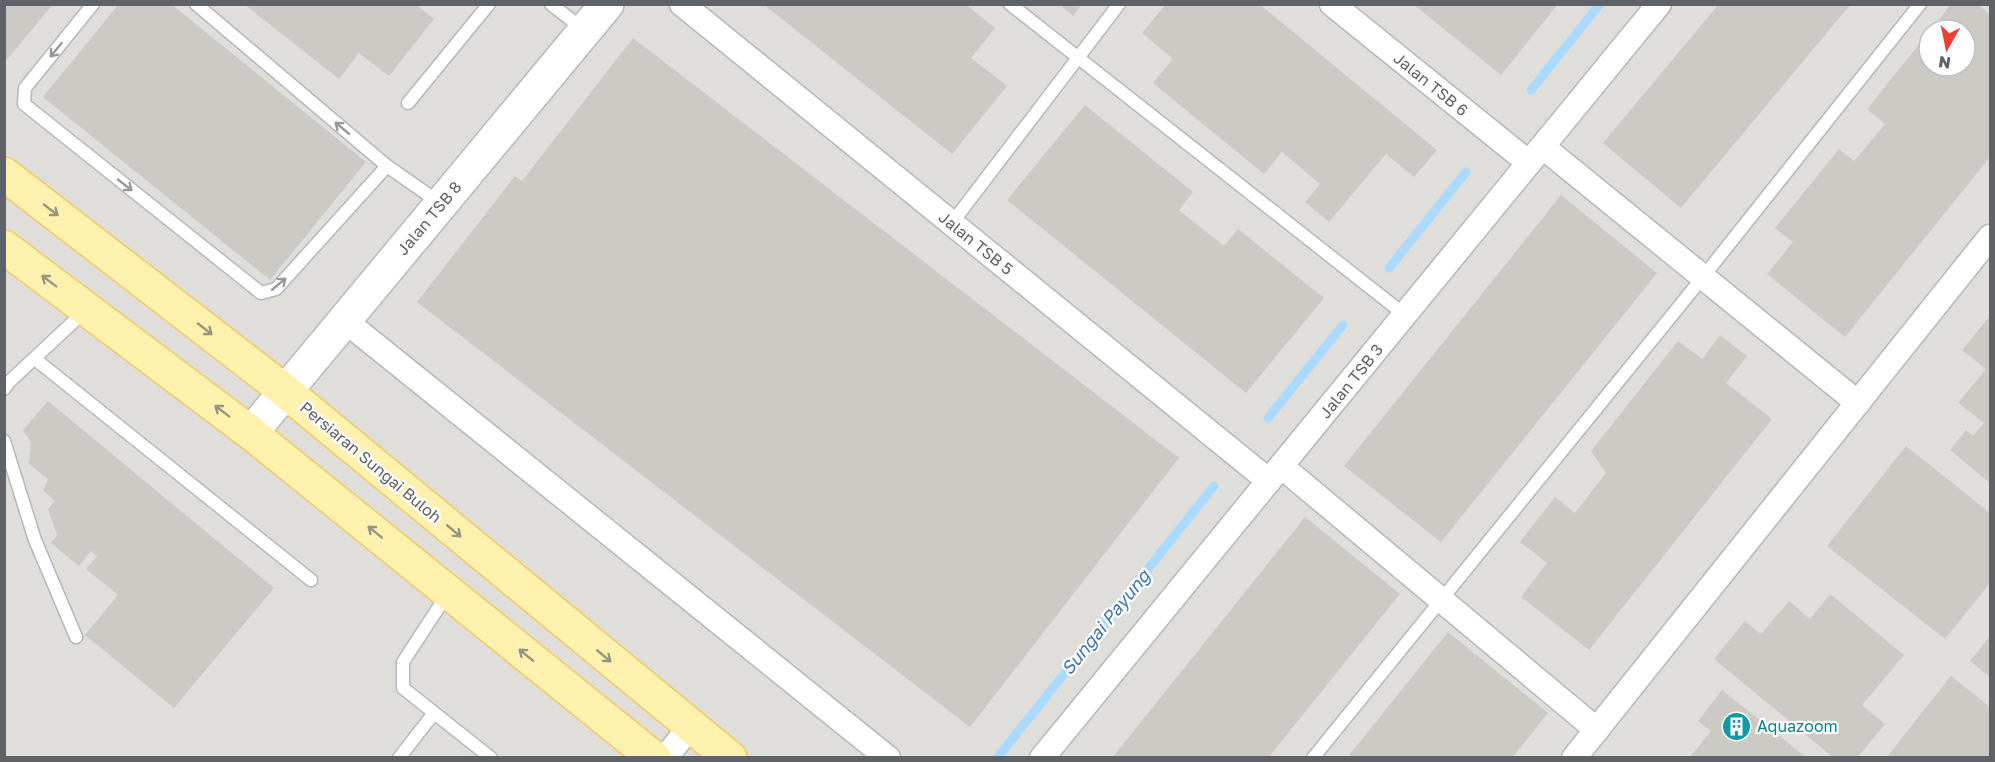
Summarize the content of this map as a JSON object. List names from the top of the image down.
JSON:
{
  "streets": {
    "main road": ["Persiaran Sungai Buloh"],
    "street": [
      "Jalan TSB 6",
      "Jalan TSB 8",
      "Jalan TSB 5",
      "Jalan TSB 3"
    ]
  },
  "crossings": [
    ["Jalan TSB 6", "Jalan TSB 3"],
    ["Jalan TSB 8", "Persiaran Sungai Buloh"],
    ["Jalan TSB 5", "Jalan TSB 3"]
  ],
  "water": ["Sungai Payung"],
  "places": {
    "building": ["Aquazoom"]
  },
  "north": "bottom"
}
